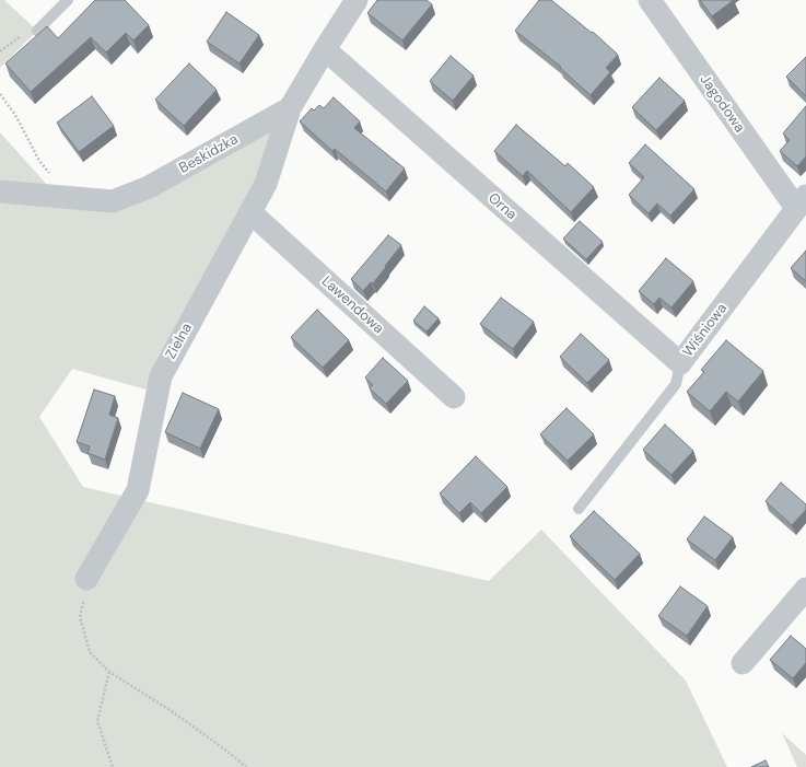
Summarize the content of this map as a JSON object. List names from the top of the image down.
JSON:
{
  "streets": {
    "street": [
      "Jagodowa",
      "Beskidzka",
      "Orna",
      "Lawendowa",
      "Wiśniowa",
      "Zielna"
    ]
  },
  "crossings": [
    ["Jagodowa", "Wiśniowa"],
    ["Beskidzka", "Zielna"],
    ["Orna", "Wiśniowa"],
    ["Lawendowa", "Zielna"]
  ]
}
